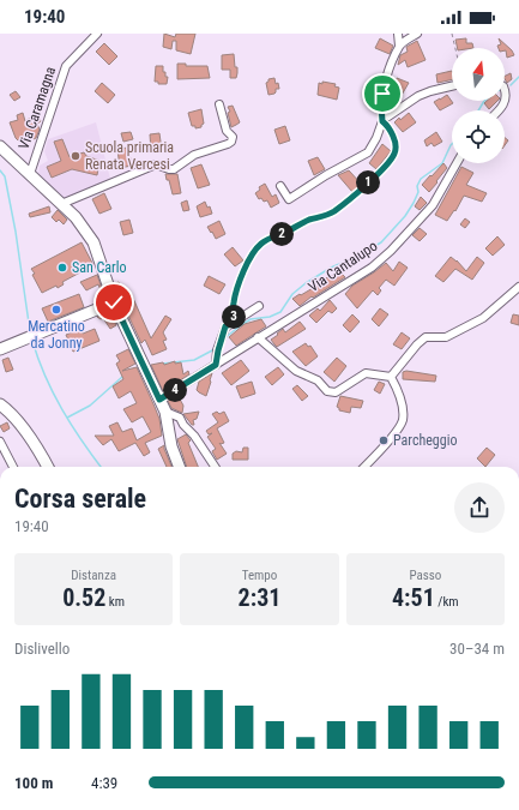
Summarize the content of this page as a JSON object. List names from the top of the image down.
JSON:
{
  "streets": {
    "street": ["Via Caramagna", "Via Cantalupo"]
  },
  "crossings": [
    ["Via Caramagna", "Via Cantalupo"]
  ],
  "places": [
    "Scuola primaria Renata Vercesi",
    "San Carlo",
    "Mercatino da Jonny",
    "Parcheggio"
  ],
  "north": "top",
  "page": {
    "status": "19:40",
    "pins": [
      "1",
      "2",
      "3",
      "4"
    ],
    "heading": ["Corsa serale", "19:40"],
    "stats": [
      ["Distanza", "0.52 km"],
      ["Tempo", "2:31"],
      ["Passo", "4:51 /km"]
    ],
    "chart": ["Dislivello", "30–34 m"],
    "list": [
      {
        "name": "100 m",
        "note": "4:39"
      }
    ]
  }
}
